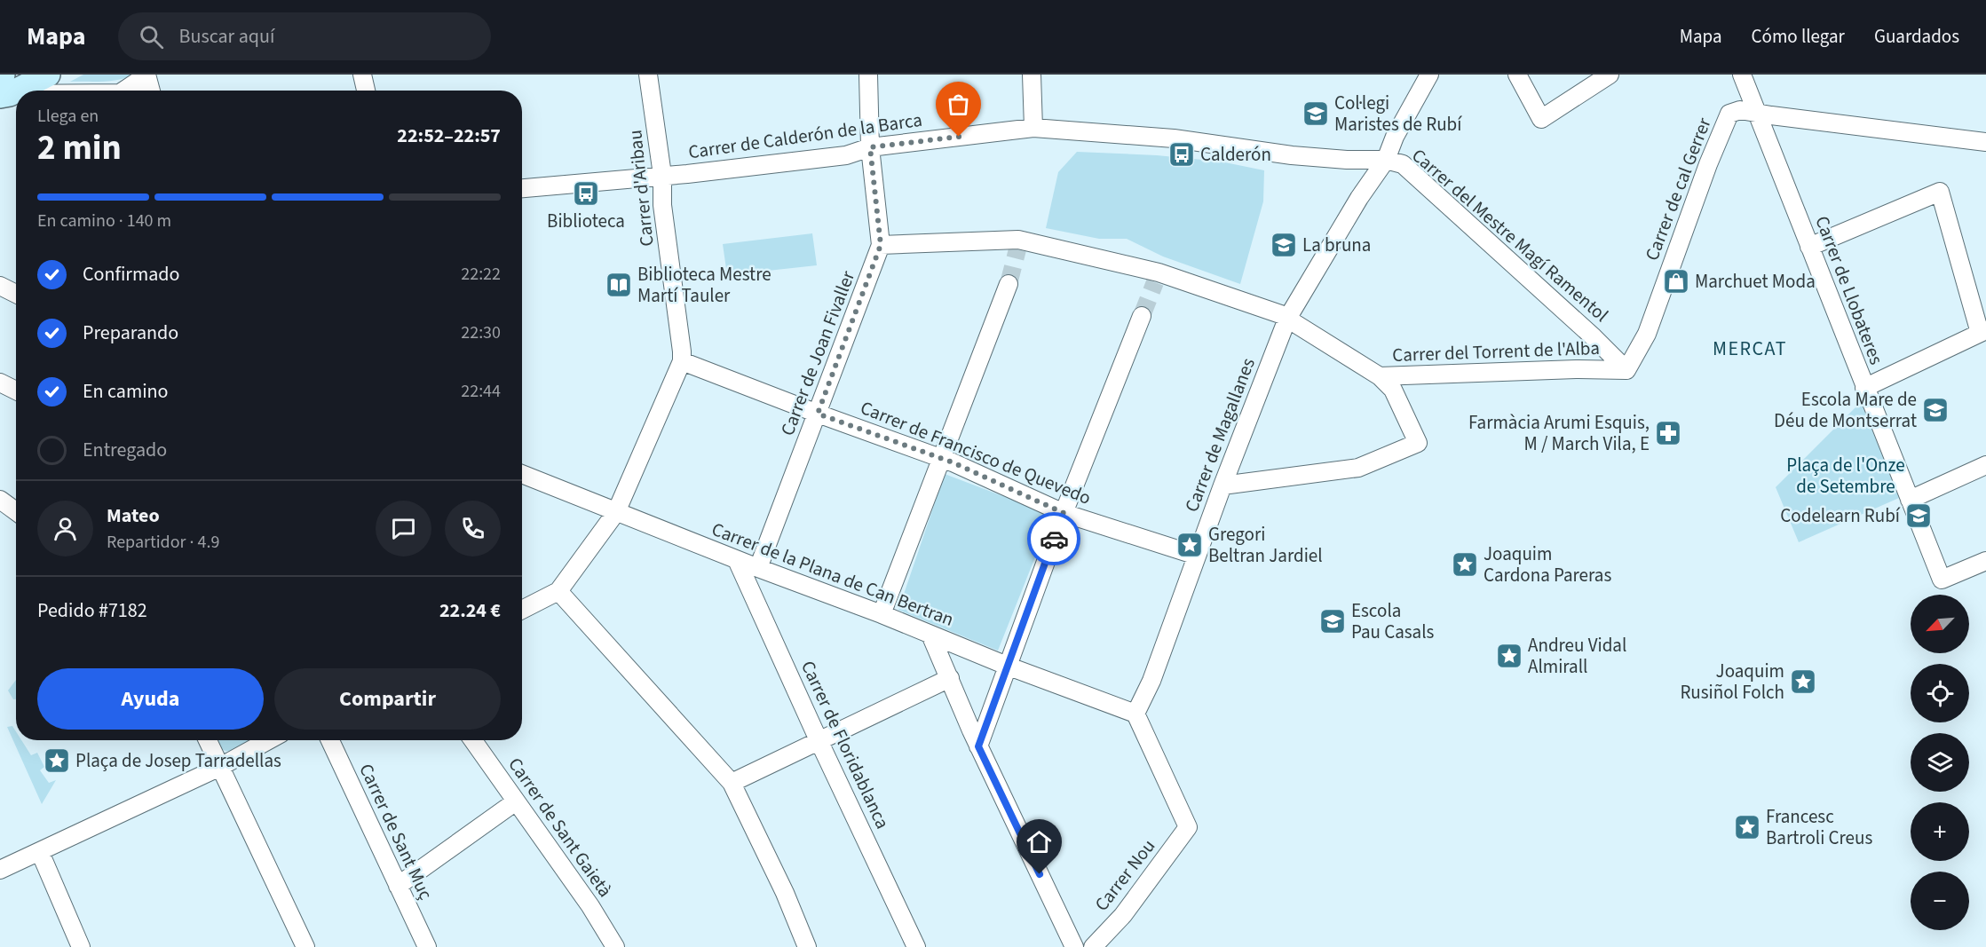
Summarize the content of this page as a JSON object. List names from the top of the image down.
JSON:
{
  "streets": {
    "street": [
      "Carrer de Calderón de la Barca",
      "Carrer d'Aribau",
      "Carrer de cal Gerrer",
      "Carrer del Mestre Magí Ramentol",
      "Carrer de Llobateres",
      "Carrer del Torrent de l'Alba",
      "Carrer de Joan Fivaller",
      "Carrer de Magallanes",
      "Carrer de Francisco de Quevedo",
      "Carrer de la Plana de Can Bertran",
      "Carrer de Floridablanca",
      "Carrer de Sant Gaietà",
      "Carrer de Sant Muç",
      "Carrer Nou"
    ]
  },
  "crossings": [
    ["Carrer de Calderón de la Barca", "Carrer d'Aribau"],
    ["Carrer de Calderón de la Barca", "Carrer del Mestre Magí Ramentol"],
    ["Carrer de Calderón de la Barca", "Carrer de Joan Fivaller"],
    ["Carrer de Calderón de la Barca", "Carrer de Magallanes"],
    ["Carrer d'Aribau", "Carrer de Francisco de Quevedo"],
    ["Carrer de cal Gerrer", "Carrer del Mestre Magí Ramentol"],
    ["Carrer de cal Gerrer", "Carrer de Llobateres"],
    ["Carrer de cal Gerrer", "Carrer del Torrent de l'Alba"],
    ["Carrer del Mestre Magí Ramentol", "Carrer del Torrent de l'Alba"],
    ["Carrer del Mestre Magí Ramentol", "Carrer de Magallanes"],
    ["Carrer del Torrent de l'Alba", "Carrer de Joan Fivaller"],
    ["Carrer del Torrent de l'Alba", "Carrer de Magallanes"],
    ["Carrer de Joan Fivaller", "Carrer de Francisco de Quevedo"],
    ["Carrer de Joan Fivaller", "Carrer de la Plana de Can Bertran"],
    ["Carrer de Magallanes", "Carrer de Francisco de Quevedo"],
    ["Carrer de Magallanes", "Carrer de la Plana de Can Bertran"],
    ["Carrer de Magallanes", "Carrer Nou"],
    ["Carrer de la Plana de Can Bertran", "Carrer de Floridablanca"],
    ["Carrer de la Plana de Can Bertran", "Carrer Nou"]
  ],
  "districts": ["MERCAT"],
  "parks": ["Plaça de l'Onze de Setembre"],
  "places": {
    "school or university": [
      "Col·legi Maristes de Rubí",
      "La bruna",
      "Escola Mare de Déu de Montserrat",
      "Codelearn Rubí",
      "Escola Pau Casals"
    ],
    "bus stop": ["Calderón", "Biblioteca"],
    "shop": ["Marchuet Moda"],
    "library": ["Biblioteca Mestre Martí Tauler"],
    "pharmacy": ["Farmàcia Arumi Esquis, M / March Vila, E"],
    "place": [
      "Gregori Beltran Jardiel",
      "Joaquim Cardona Pareras",
      "Andreu Vidal Almirall",
      "Joaquim Rusiñol Folch",
      "Plaça de Josep Tarradellas",
      "Francesc Bartroli Creus"
    ]
  },
  "north": "bottom left",
  "page": {
    "header": "Mapa",
    "search": "Buscar aquí",
    "nav": ["Mapa", "Cómo llegar", "Guardados"],
    "heading": ["2 min", "Llega en", "22:52–22:57"],
    "panel": [
      "Mateo",
      "Repartidor · 4.9",
      "Pedido #7182",
      "22.24 €"
    ],
    "bar": "En camino · 140 m",
    "list": [
      ["Confirmado", "22:22"],
      ["Preparando", "22:30"],
      ["En camino", "22:44"],
      "Entregado"
    ],
    "map_buttons": ["+", "−"],
    "buttons": ["Ayuda", "Compartir"]
  }
}
